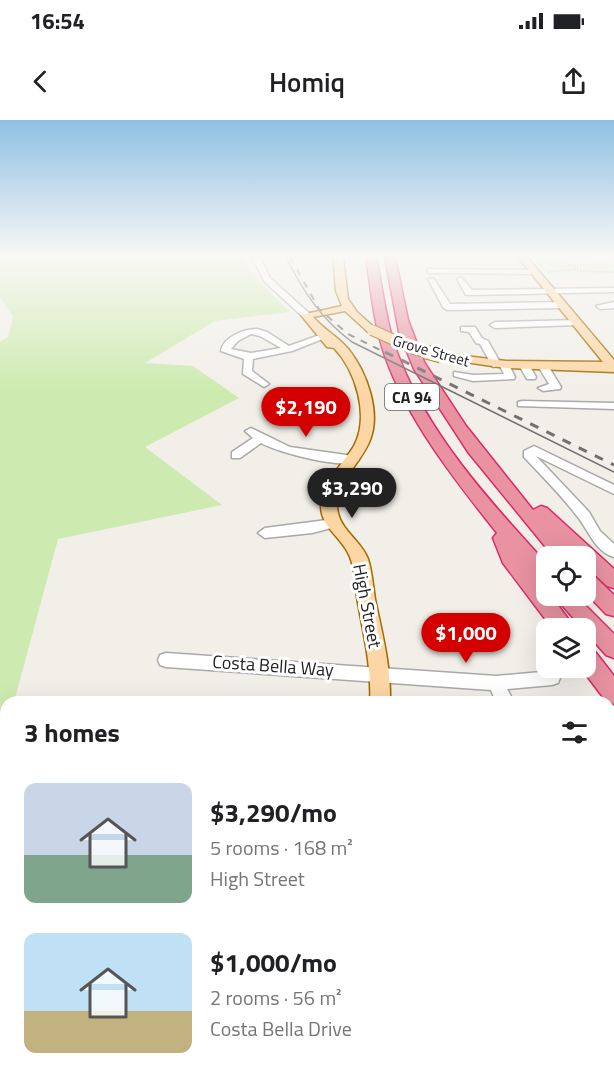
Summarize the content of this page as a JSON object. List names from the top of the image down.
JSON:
{
  "streets": {
    "highway": ["CA 94"],
    "main road": ["Grove Street", "High Street"],
    "street": ["Costa Bella Way"]
  },
  "crossings": [
    ["High Street", "Costa Bella Way"]
  ],
  "page": {
    "status": "16:54",
    "header": "Homiq",
    "price": ["$2,190", "$3,290", "$1,000"],
    "heading": "3 homes",
    "list": [
      {
        "name": "$3,290/mo",
        "note": "5 rooms · 168 m² · High Street"
      },
      {
        "name": "$1,000/mo",
        "note": "2 rooms · 56 m² · Costa Bella Drive"
      }
    ]
  }
}
